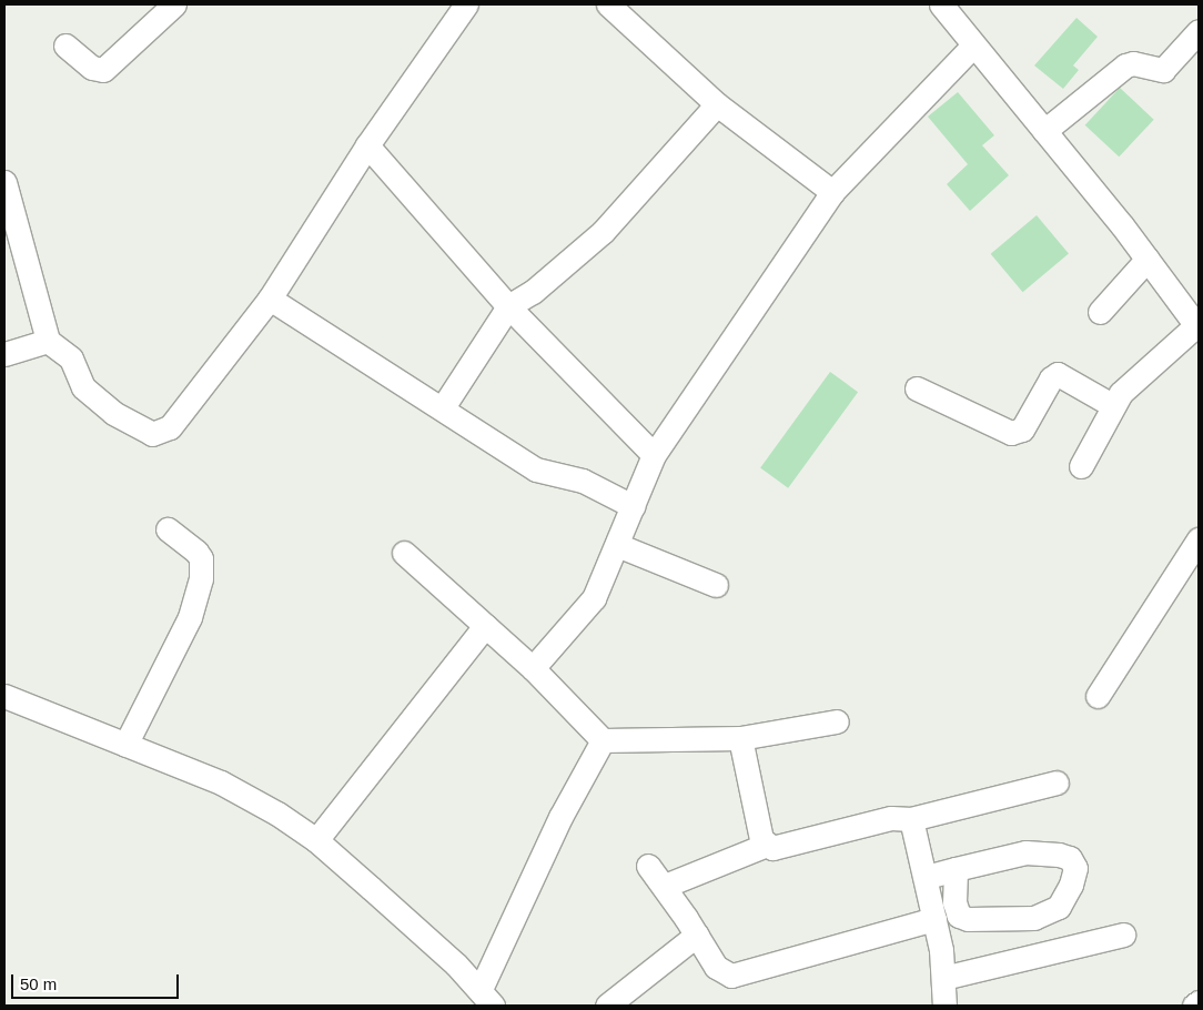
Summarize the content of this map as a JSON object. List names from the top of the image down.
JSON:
{
  "scale_bar": "50 m"
}
